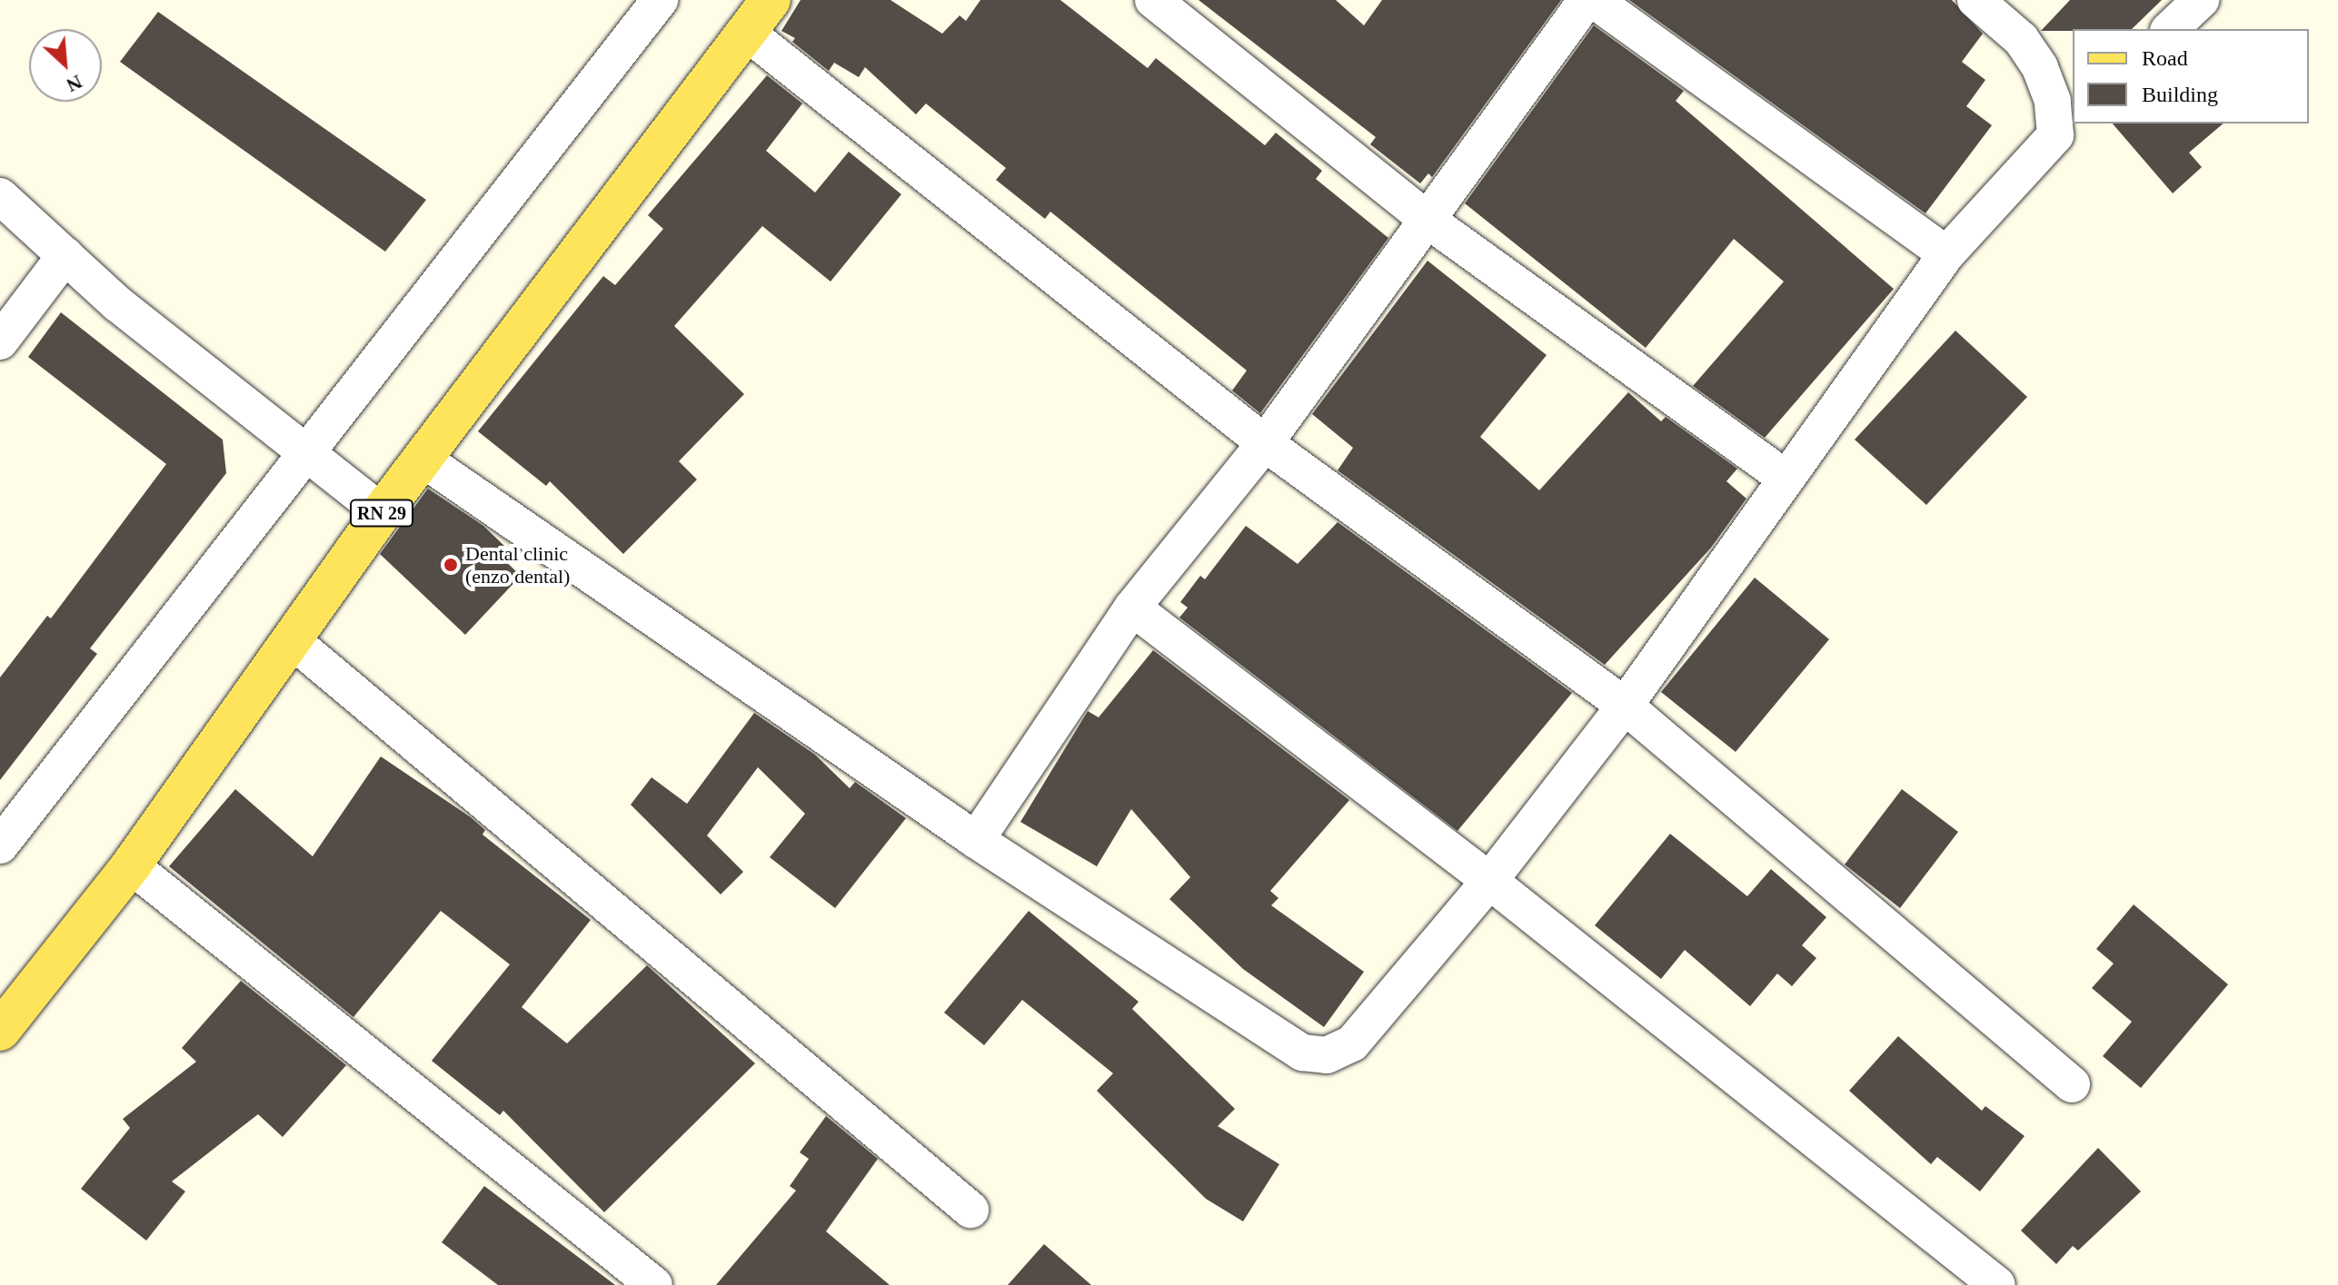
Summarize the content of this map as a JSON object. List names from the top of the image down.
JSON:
{
  "streets": {
    "main road": ["RN 29"]
  },
  "places": ["Dental clinic (enzo dental)"],
  "legend": ["Road", "Building"],
  "north": "bottom right"
}
